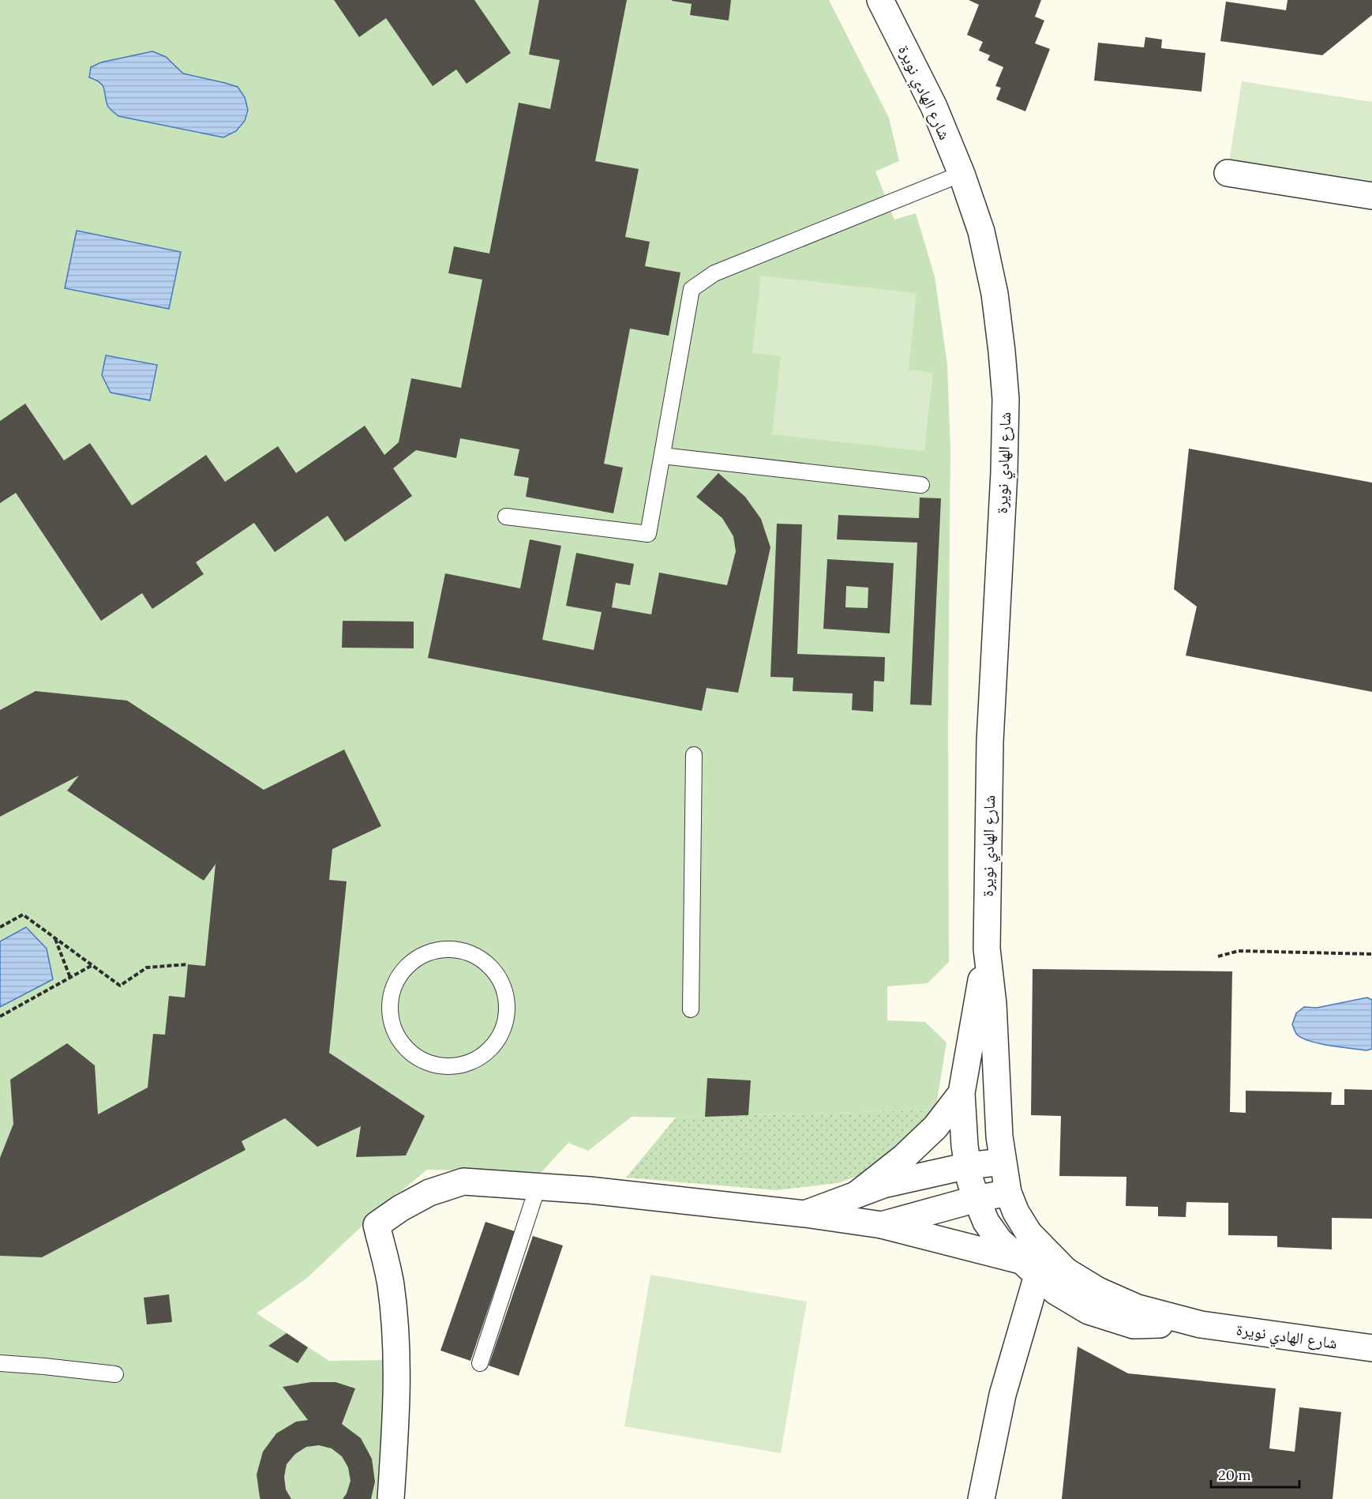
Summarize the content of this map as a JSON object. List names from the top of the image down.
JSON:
{
  "streets": {
    "street": ["شارع الهادي نويرة"]
  },
  "scale_bar": "20 m"
}
